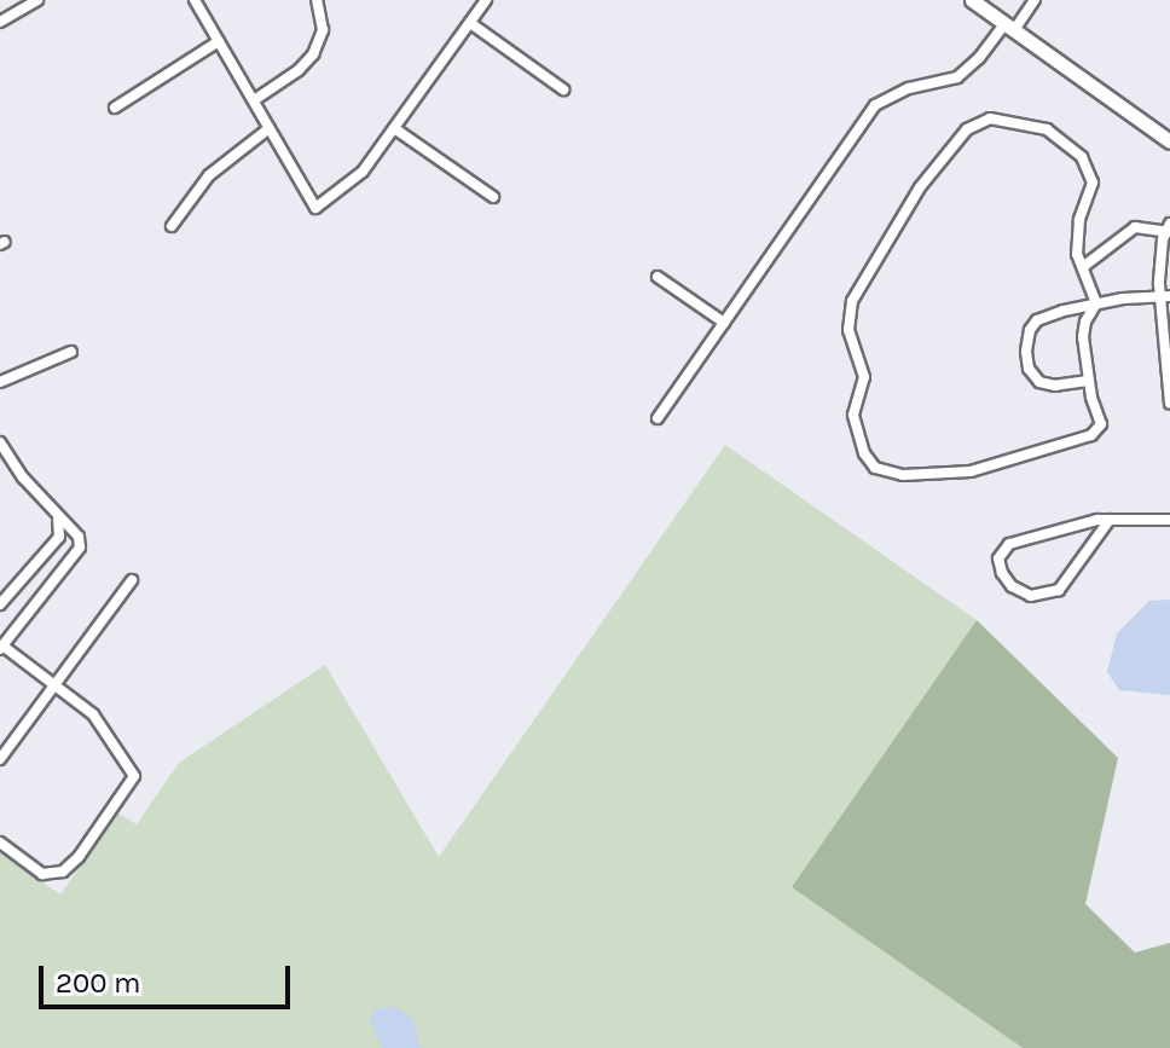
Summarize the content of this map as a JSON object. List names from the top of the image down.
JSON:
{
  "scale_bar": "200 m"
}
